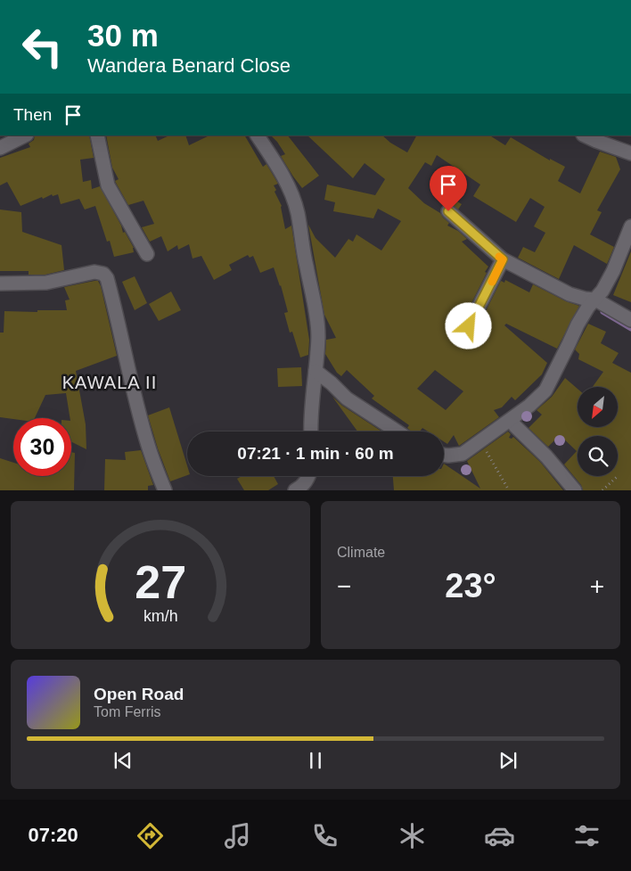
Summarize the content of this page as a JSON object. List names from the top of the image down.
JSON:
{
  "districts": ["KAWALA II"],
  "north": "bottom left",
  "page": {
    "turn": ["30 m", "Wandera Benard Close"],
    "then": "Then",
    "limit": "30",
    "trip": "07:21 · 1 min · 60 m",
    "tile": "Climate",
    "heat": ["−", "23°", "+"],
    "song": ["Open Road", "Tom Ferris"],
    "tabs": "07:20",
    "gauge": ["27", "km/h"]
  }
}
